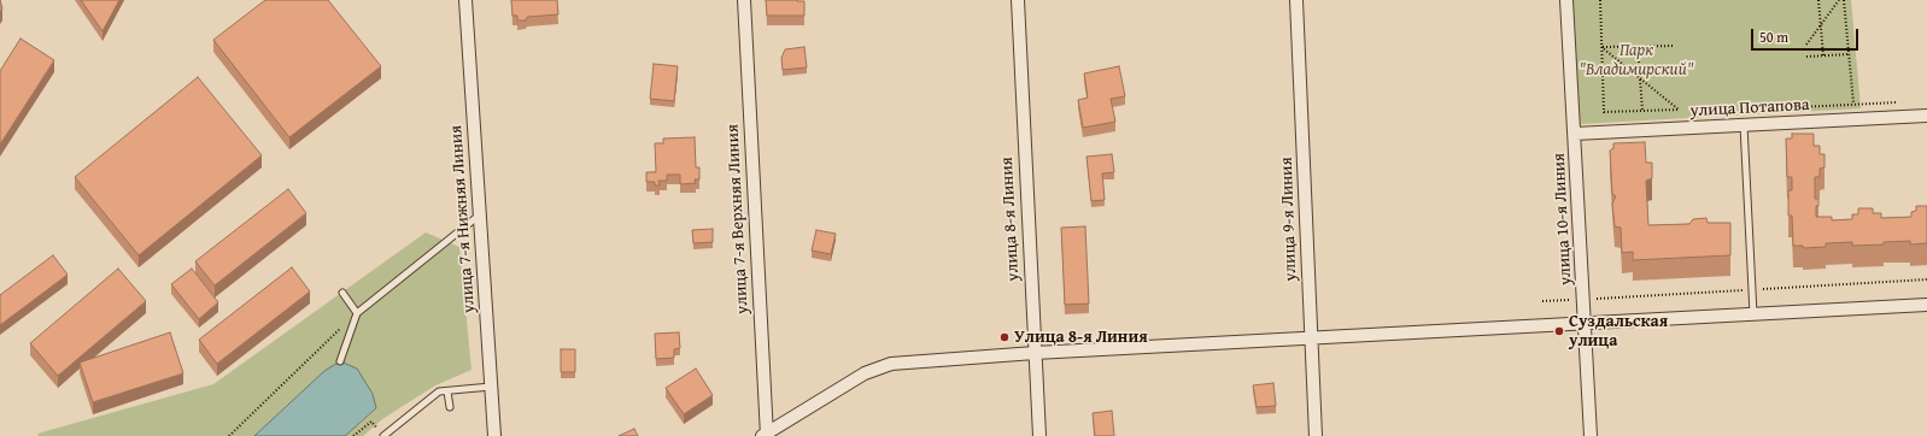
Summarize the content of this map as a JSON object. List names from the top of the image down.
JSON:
{
  "streets": {
    "street": [
      "улица Потапова",
      "улица 7-я Нижняя Линия",
      "улица 7-я Верхняя Линия",
      "улица 8-я Линия",
      "улица 9-я Линия",
      "улица 10-я Линия"
    ]
  },
  "crossings": [
    ["улица Потапова", "улица 10-я Линия"]
  ],
  "parks": ["Парк \"Владимирский\""],
  "places": ["Суздальская улица", "Улица 8-я Линия"],
  "scale_bar": "50 m"
}
